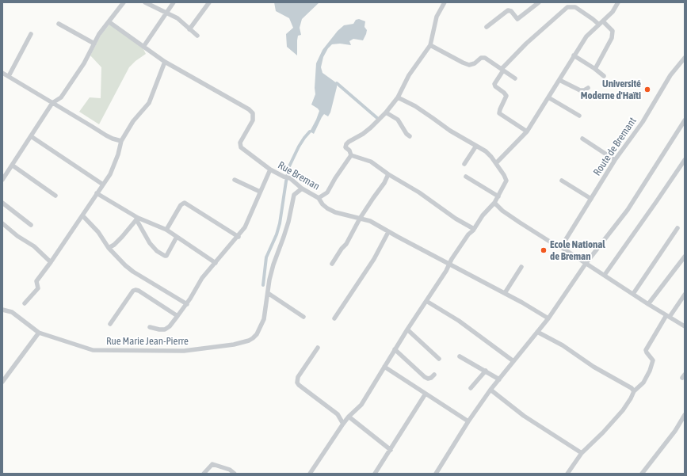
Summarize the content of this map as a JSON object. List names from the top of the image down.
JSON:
{
  "streets": {
    "street": ["Route de Bremant", "Rue Breman", "Rue Marie Jean-Pierre"]
  },
  "crossings": [
    ["Rue Breman", "Rue Marie Jean-Pierre"]
  ],
  "places": ["Université Moderne d'Haïti", "Ecole National de Breman"]
}
